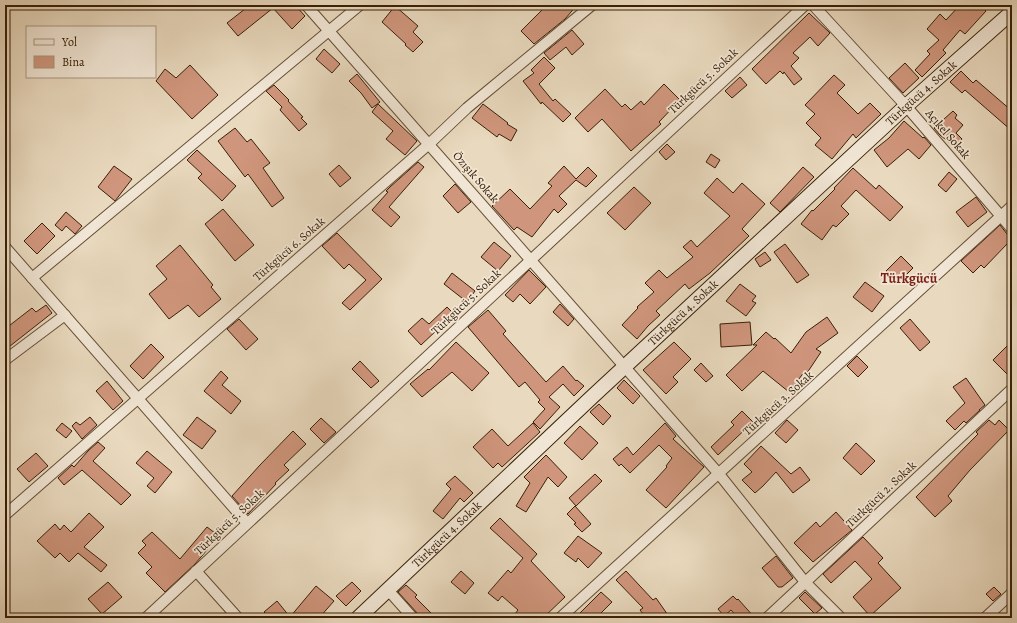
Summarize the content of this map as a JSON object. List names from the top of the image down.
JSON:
{
  "streets": {
    "main road": ["Türkgücü 4. Sokak"],
    "street": [
      "Türkgücü 5. Sokak",
      "Açıkel Sokak",
      "Özışık Sokak",
      "Türkgücü 6. Sokak",
      "Türkgücü 3. Sokak",
      "Türkgücü 2. Sokak"
    ]
  },
  "crossings": [
    ["Türkgücü 5. Sokak", "Özışık Sokak"],
    ["Türkgücü 4. Sokak", "Açıkel Sokak"],
    ["Türkgücü 4. Sokak", "Özışık Sokak"],
    ["Açıkel Sokak", "Türkgücü 3. Sokak"],
    ["Özışık Sokak", "Türkgücü 6. Sokak"],
    ["Özışık Sokak", "Türkgücü 3. Sokak"],
    ["Özışık Sokak", "Türkgücü 2. Sokak"]
  ],
  "districts": ["Türkgücü"],
  "legend": ["Yol", "Bina"]
}
